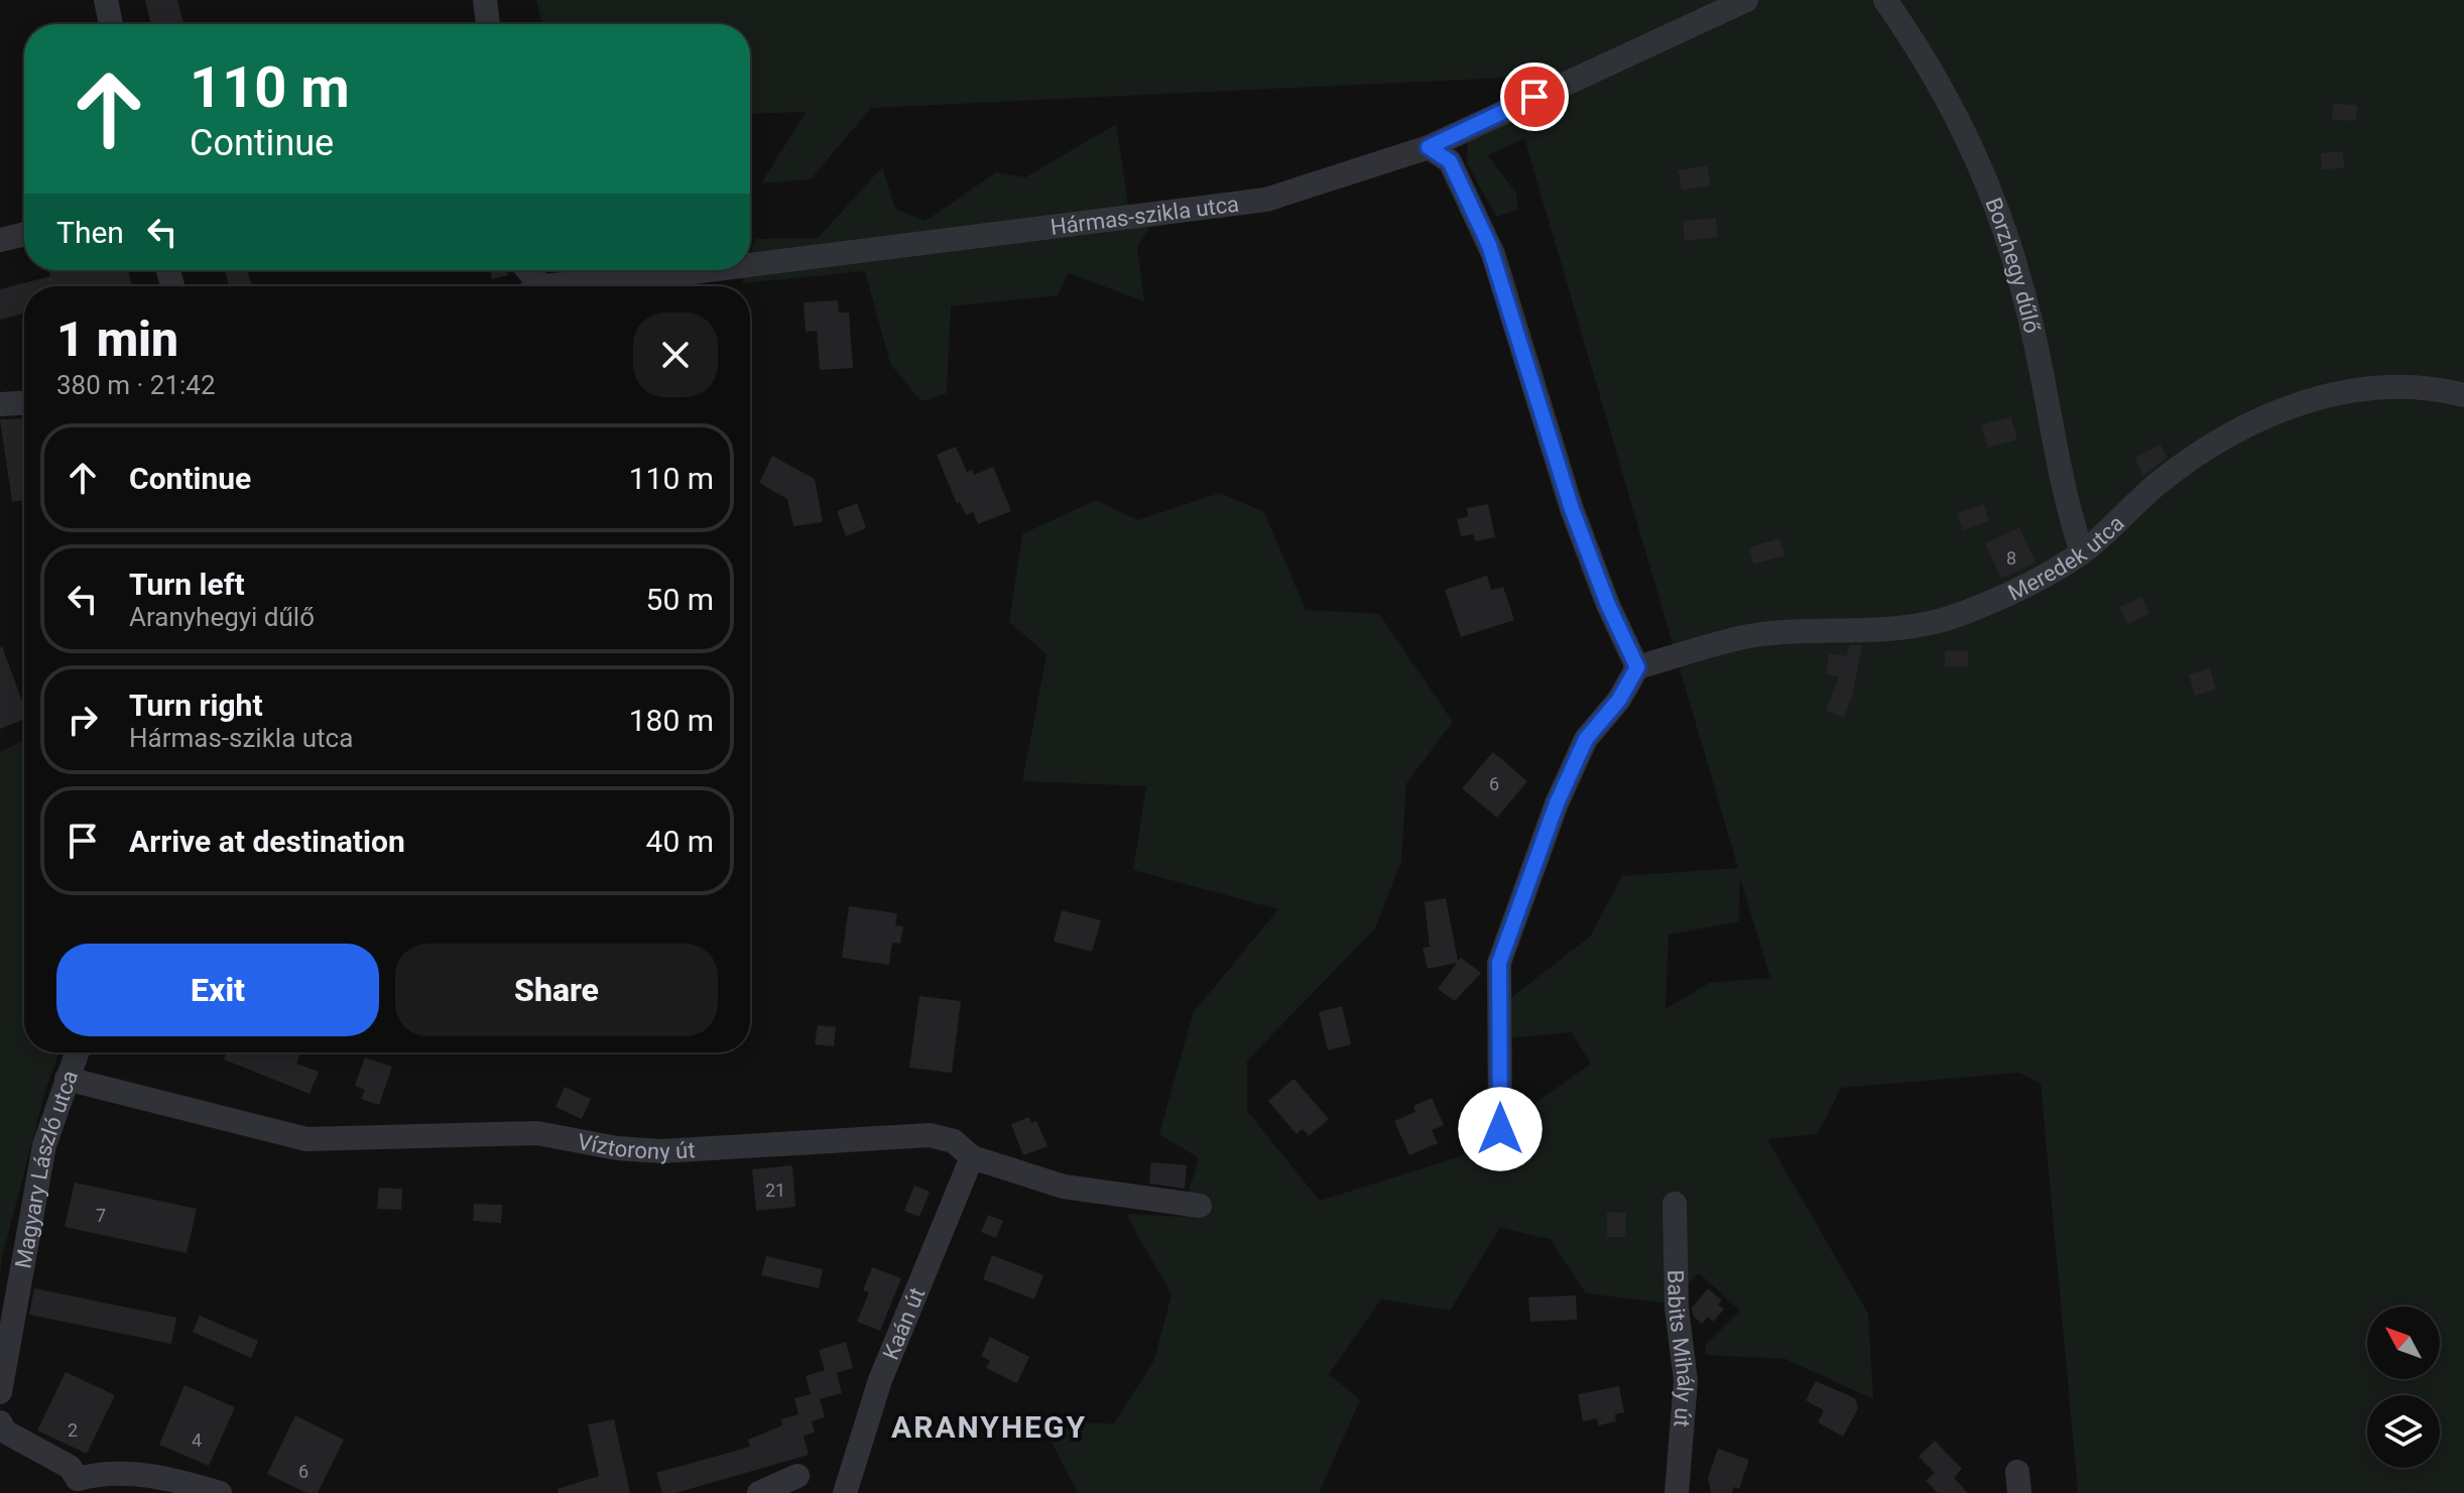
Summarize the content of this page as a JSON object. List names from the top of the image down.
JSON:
{
  "streets": {
    "street": [
      "Hármas-szikla utca",
      "Borzhegy dűlő",
      "Meredek utca",
      "Víztorony út",
      "Magyary László utca",
      "Kaán út",
      "Babits Mihály út"
    ]
  },
  "crossings": [
    ["Borzhegy dűlő", "Meredek utca"],
    ["Víztorony út", "Magyary László utca"],
    ["Víztorony út", "Kaán út"]
  ],
  "districts": ["ARANYHEGY"],
  "house_numbers": [
    "8",
    "6",
    "21",
    "7",
    "2",
    "4",
    "6"
  ],
  "north": "top left",
  "page": {
    "turn": ["110 m", "Continue"],
    "then": "Then",
    "heading": ["1 min", "380 m · 21:42"],
    "list": [
      {
        "name": "Continue",
        "value": "110 m"
      },
      {
        "name": "Turn left",
        "note": "Aranyhegyi dűlő",
        "value": "50 m"
      },
      {
        "name": "Turn right",
        "note": "Hármas-szikla utca",
        "value": "180 m"
      },
      {
        "name": "Arrive at destination",
        "value": "40 m"
      }
    ],
    "buttons": ["Exit", "Share"]
  }
}
